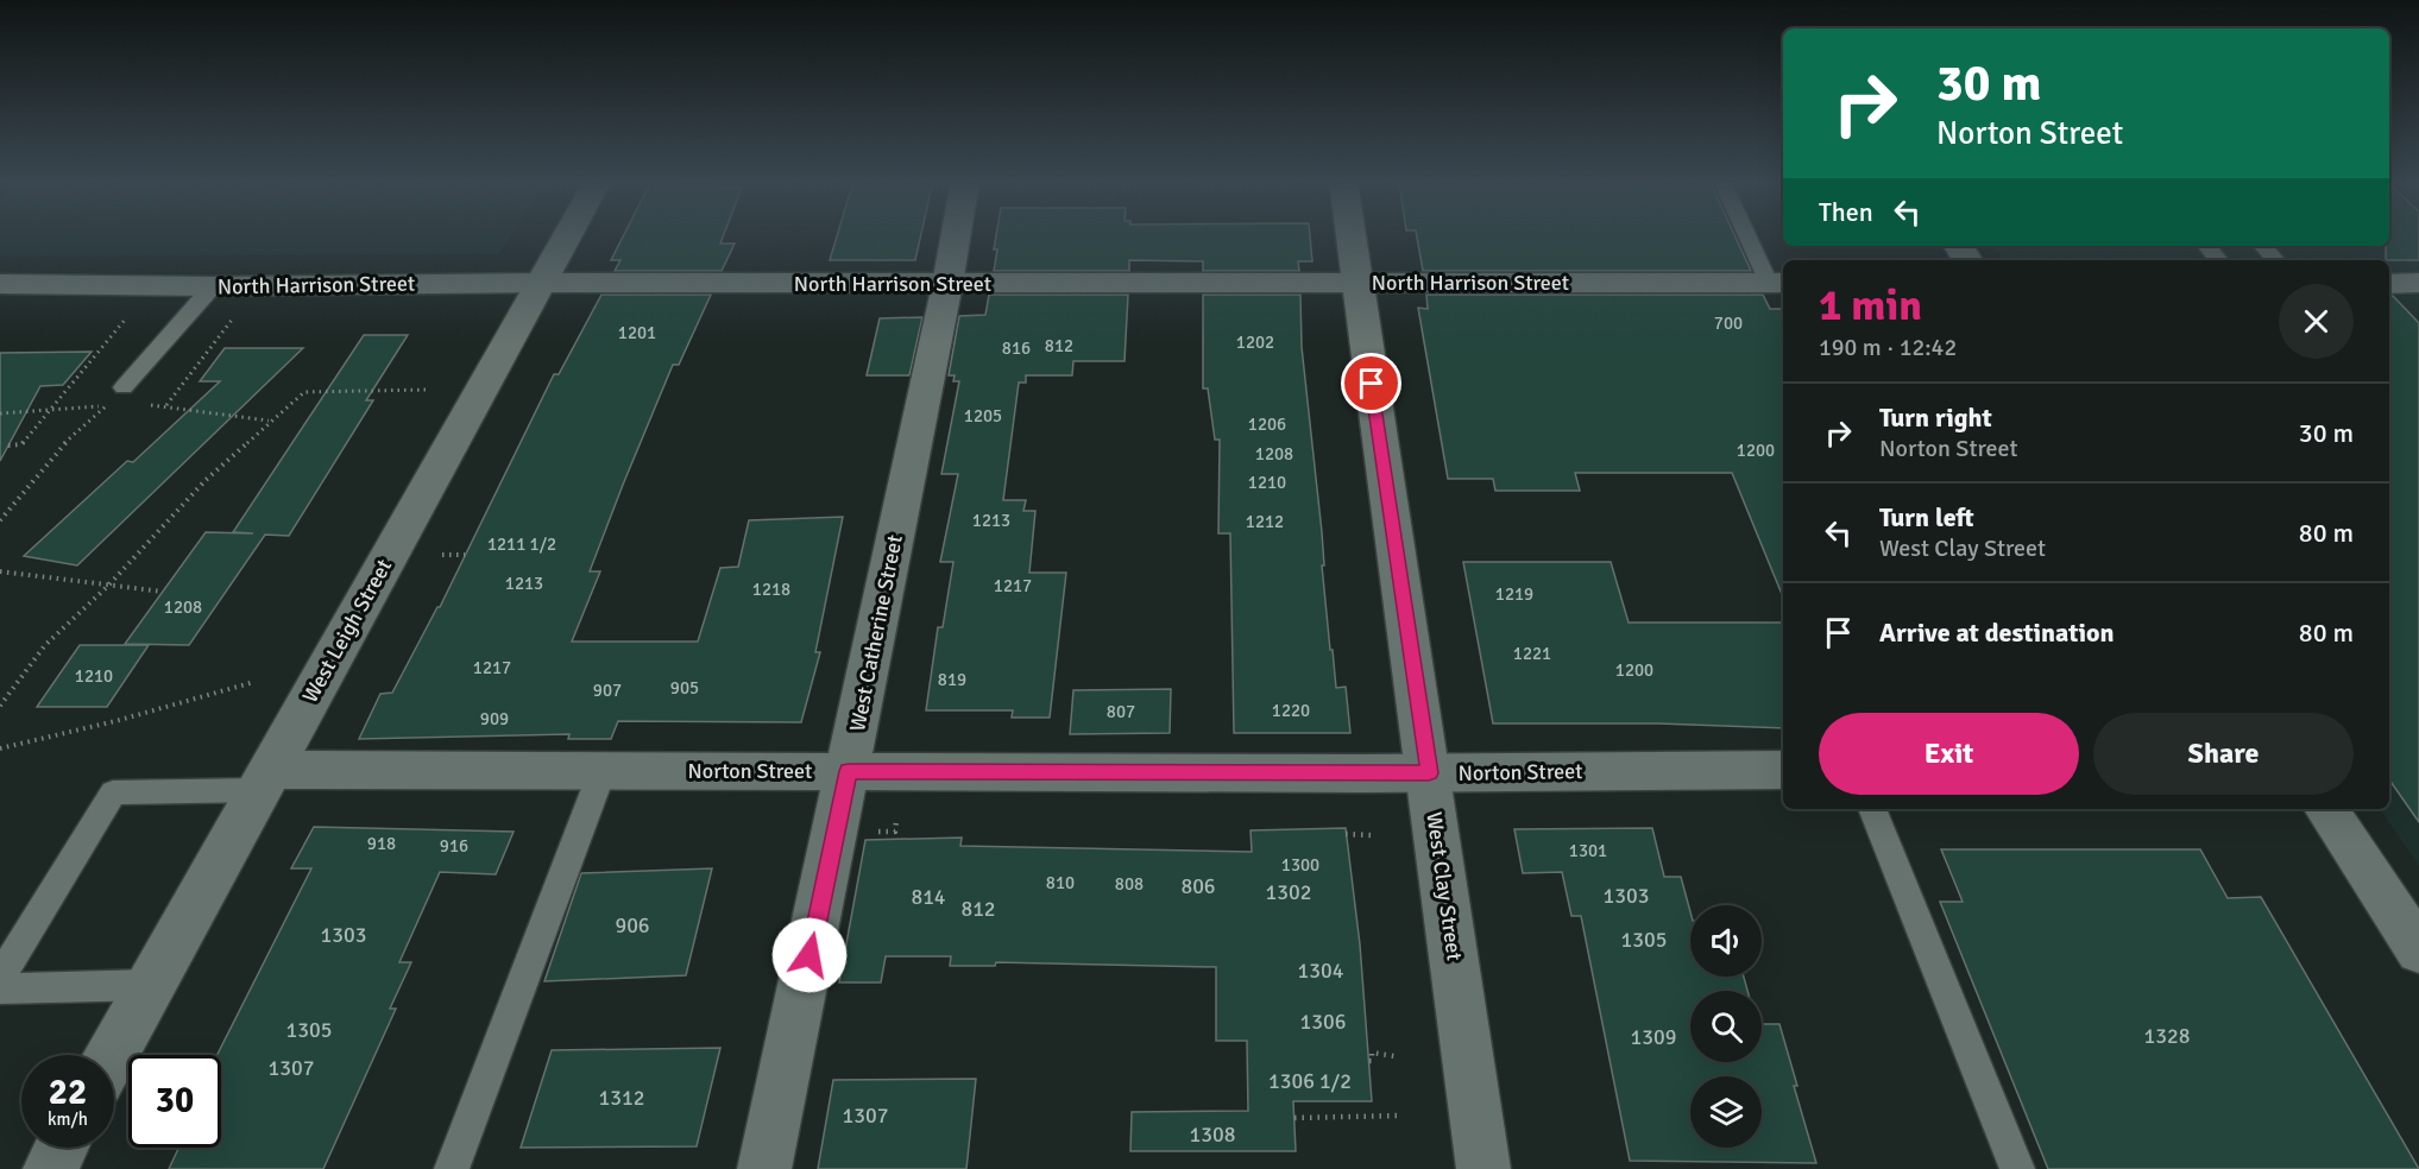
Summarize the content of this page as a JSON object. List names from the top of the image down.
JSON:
{
  "streets": {
    "street": [
      "North Harrison Street",
      "West Leigh Street",
      "West Catherine Street",
      "Norton Street",
      "West Clay Street"
    ]
  },
  "crossings": [
    ["North Harrison Street", "West Leigh Street"],
    ["North Harrison Street", "West Catherine Street"],
    ["North Harrison Street", "West Clay Street"],
    ["West Leigh Street", "Norton Street"],
    ["West Catherine Street", "Norton Street"],
    ["Norton Street", "West Clay Street"]
  ],
  "house_numbers": [
    "700",
    "1201",
    "1202",
    "812",
    "816",
    "1205",
    "1206",
    "1200",
    "1208",
    "1210",
    "1213",
    "1212",
    "1211 1/2",
    "1213",
    "1217",
    "1218",
    "1219",
    "1208",
    "1221",
    "1217",
    "1200",
    "1210",
    "819",
    "905",
    "907",
    "1220",
    "807",
    "909",
    "918",
    "916",
    "1301",
    "1300",
    "810",
    "808",
    "806",
    "1302",
    "1303",
    "814",
    "812",
    "906",
    "1303",
    "1305",
    "1304",
    "1306",
    "1305",
    "1328",
    "1309",
    "1307",
    "1306 1/2",
    "1312",
    "1307",
    "1308"
  ],
  "page": {
    "turn": ["30 m", "Norton Street"],
    "then": "Then",
    "heading": ["1 min", "190 m · 12:42"],
    "list": [
      {
        "name": "Turn right",
        "note": "Norton Street",
        "value": "30 m"
      },
      {
        "name": "Turn left",
        "note": "West Clay Street",
        "value": "80 m"
      },
      {
        "name": "Arrive at destination",
        "value": "80 m"
      }
    ],
    "buttons": ["Exit", "Share"],
    "speed": "22 km/h",
    "limit": "30"
  }
}
